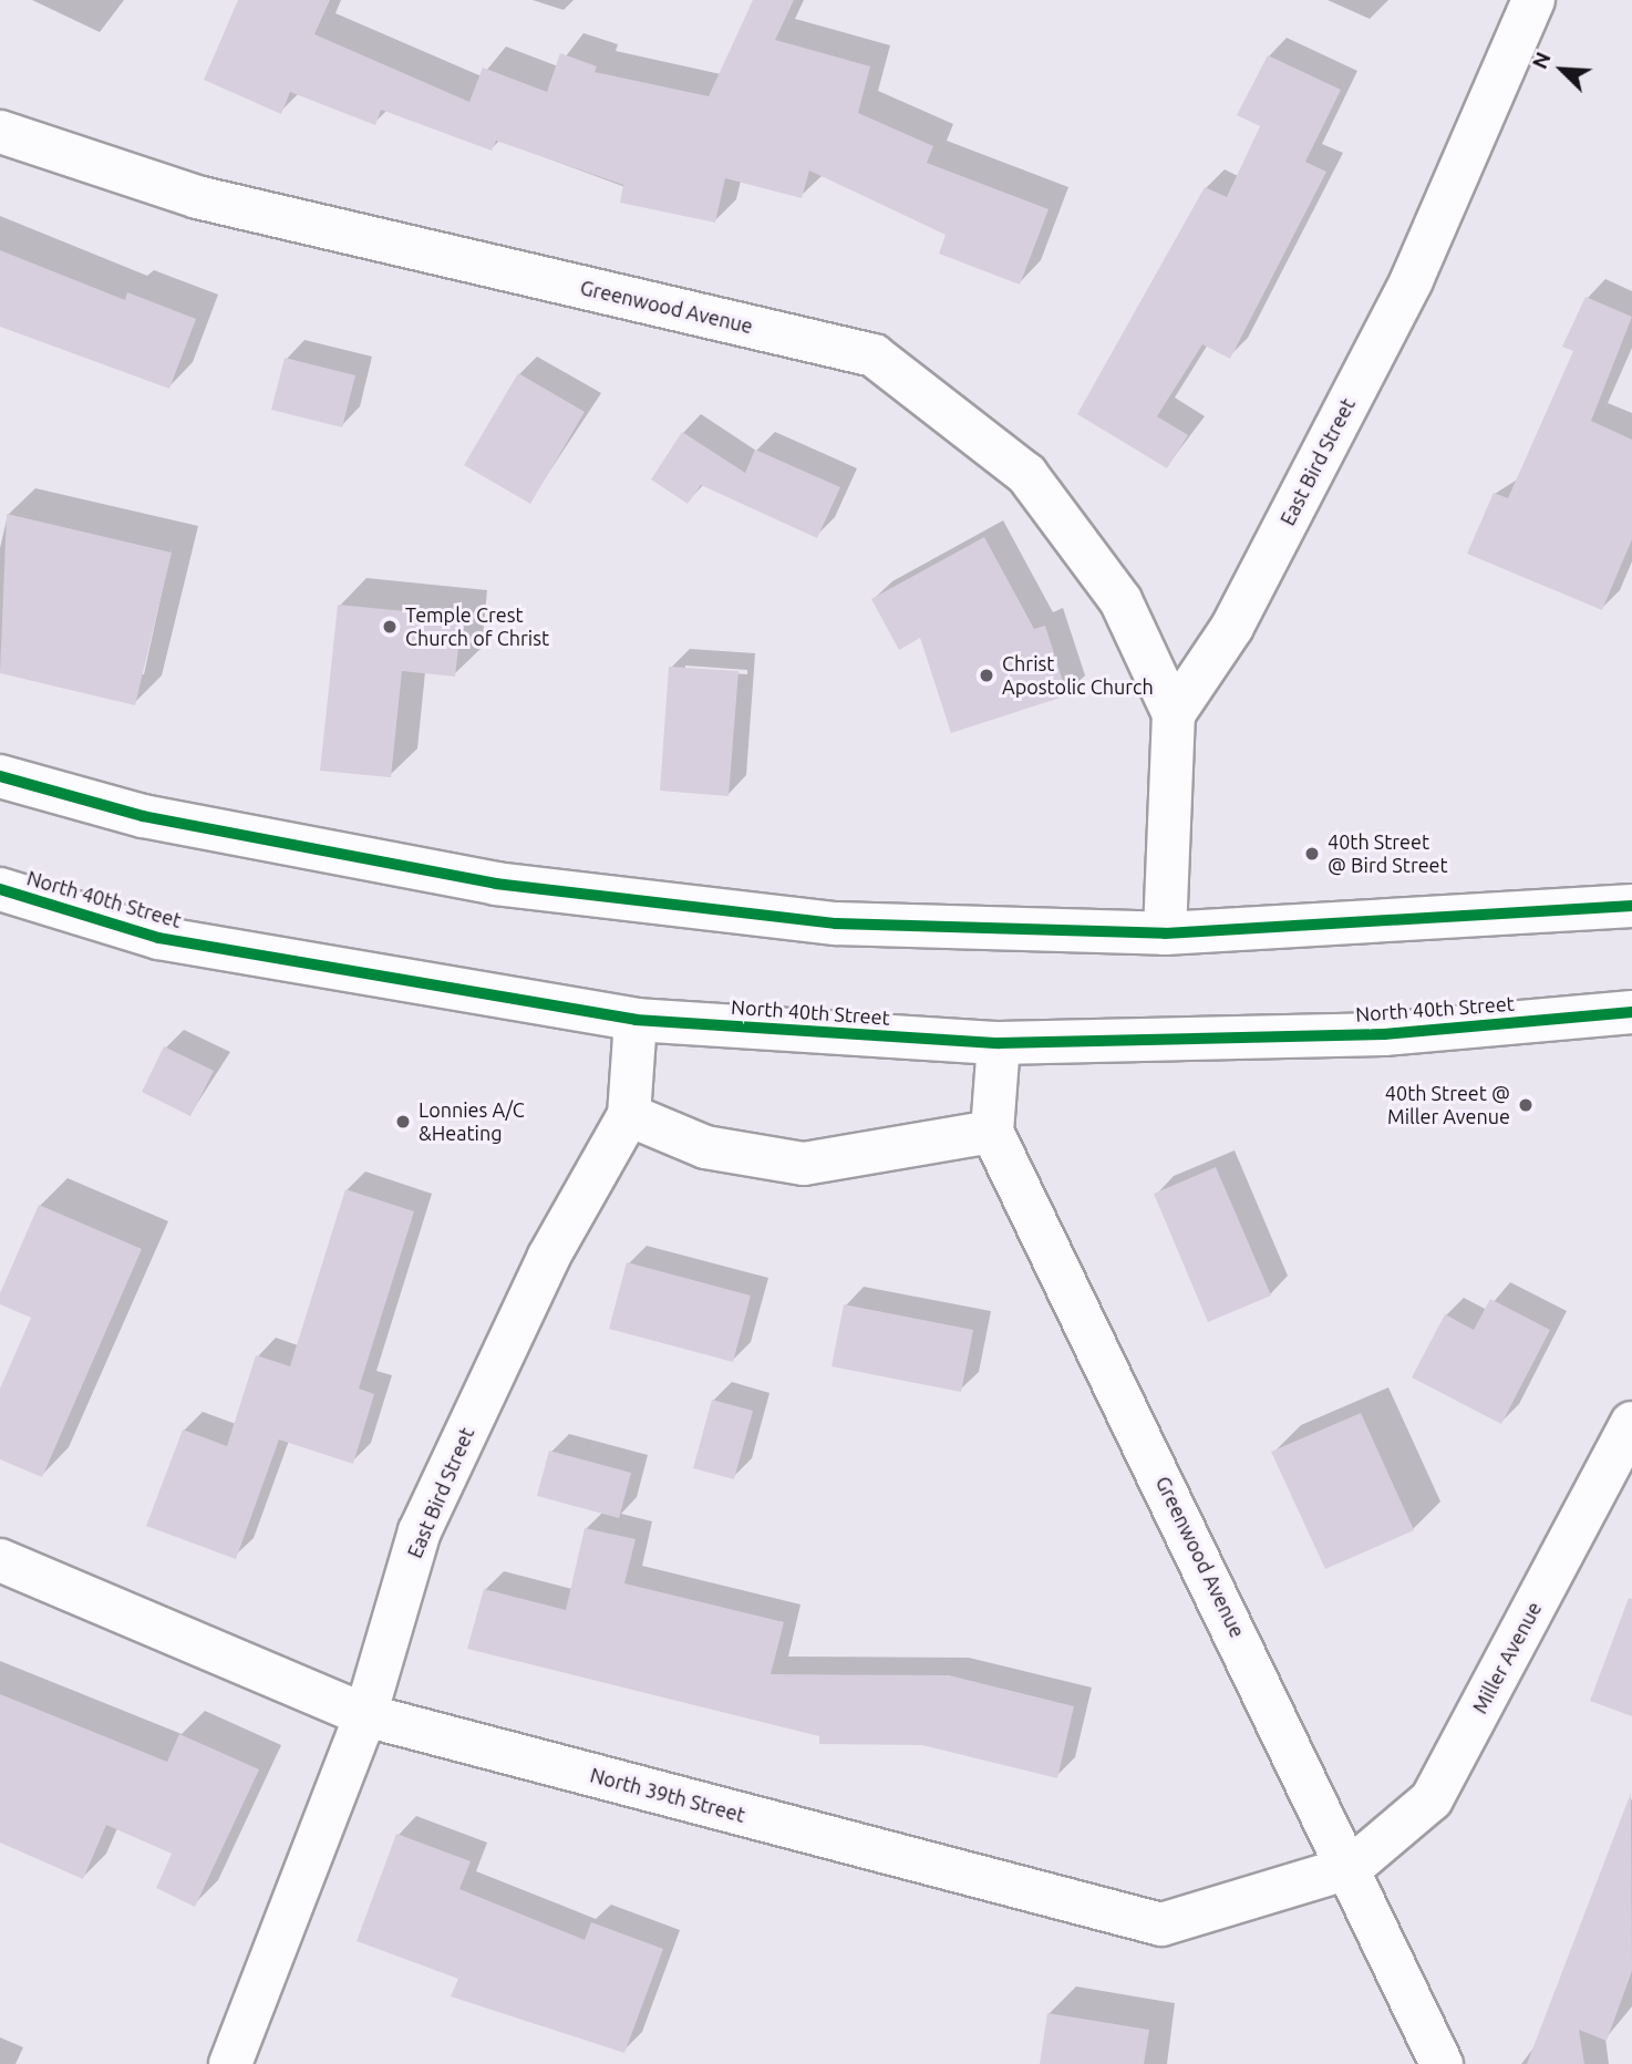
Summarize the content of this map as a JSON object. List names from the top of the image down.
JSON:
{
  "streets": {
    "street": [
      "Greenwood Avenue",
      "East Bird Street",
      "North 40th Street",
      "Miller Avenue",
      "North 39th Street"
    ]
  },
  "crossings": [
    ["Greenwood Avenue", "East Bird Street"],
    ["Greenwood Avenue", "Miller Avenue"],
    ["Greenwood Avenue", "North 39th Street"],
    ["East Bird Street", "North 40th Street"],
    ["East Bird Street", "North 39th Street"],
    ["Miller Avenue", "North 39th Street"]
  ],
  "places": [
    "Temple Crest Church of Christ",
    "Christ Apostolic Church",
    "40th Street @ Bird Street",
    "40th Street @ Miller Avenue",
    "Lonnies A/C &Heating"
  ],
  "north": "top left"
}
